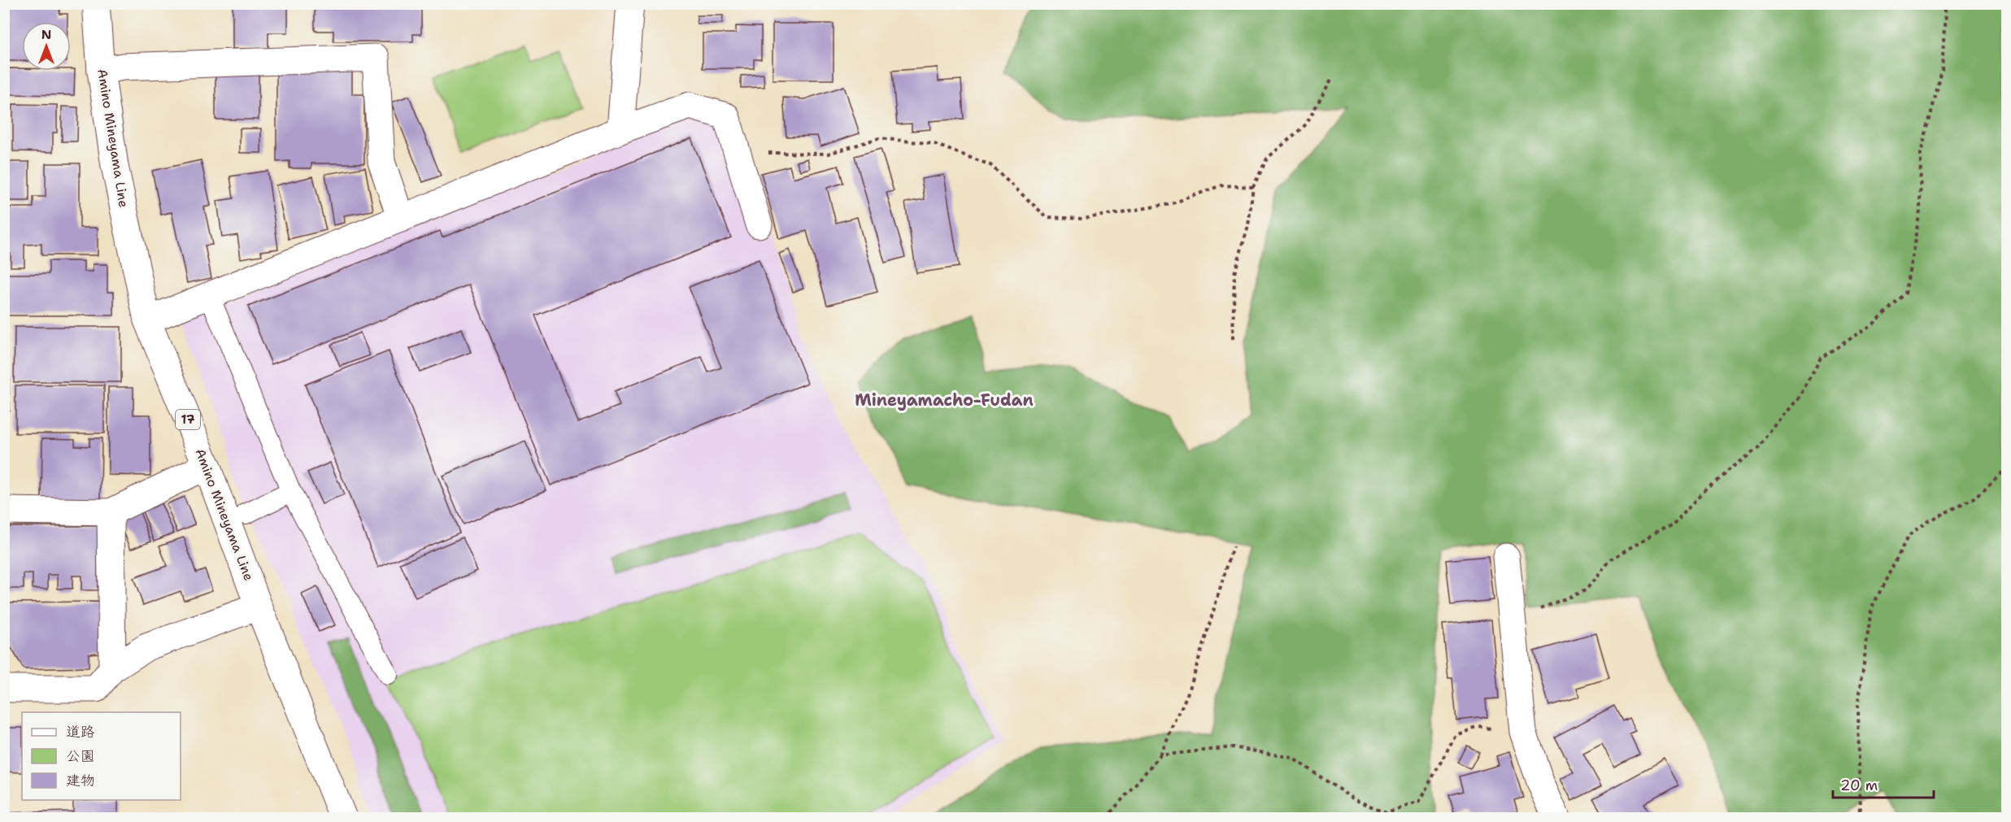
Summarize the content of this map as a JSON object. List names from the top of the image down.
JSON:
{
  "streets": {
    "street": ["Amino Mineyama Line", "17"]
  },
  "districts": ["Mineyamacho-Fudan"],
  "legend": ["道路", "公園", "建物"],
  "scale_bar": "20 m",
  "north": "top"
}
